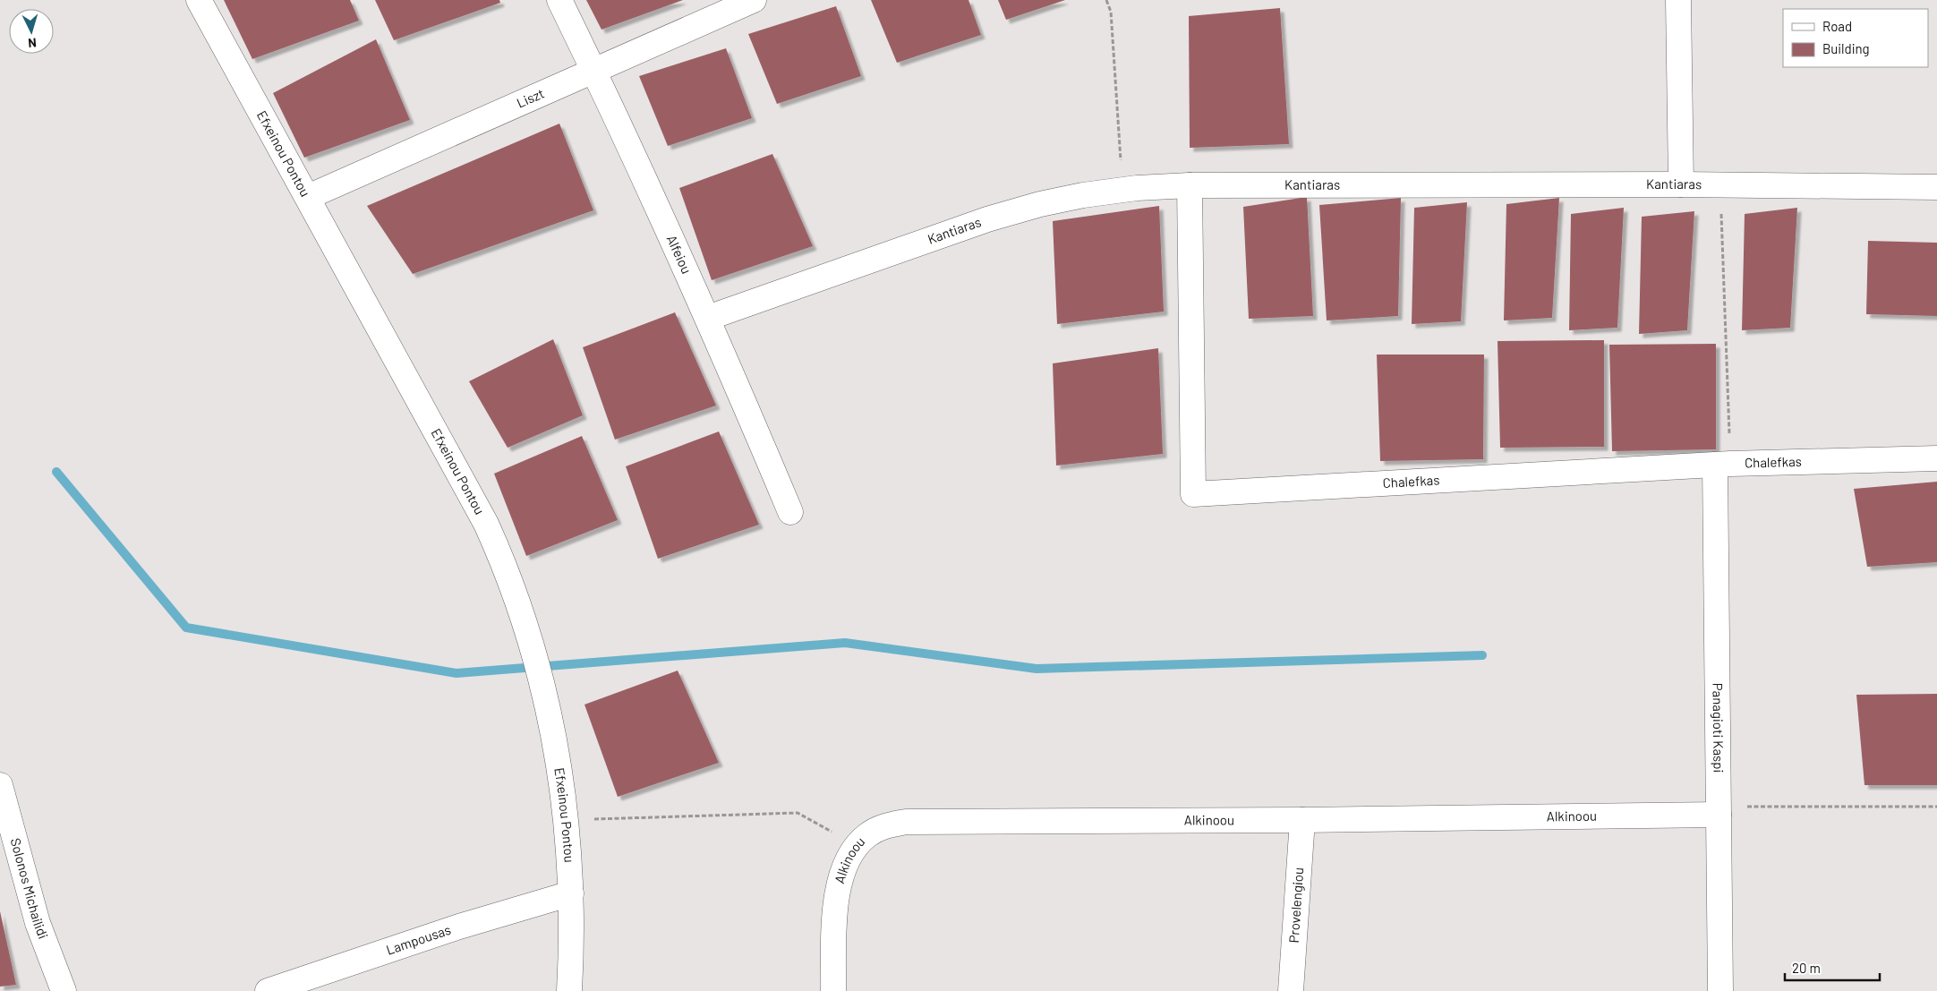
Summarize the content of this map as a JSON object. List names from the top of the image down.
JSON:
{
  "streets": {
    "street": [
      "Liszt",
      "Efxeinou Pontou",
      "Kantiaras",
      "Alfeiou",
      "Chalefkas",
      "Panagioti Kaspi",
      "Alkinoou",
      "Solonos Michailidi",
      "Provelengiou",
      "Lampousas"
    ]
  },
  "crossings": [
    ["Liszt", "Efxeinou Pontou"],
    ["Liszt", "Alfeiou"],
    ["Efxeinou Pontou", "Lampousas"],
    ["Kantiaras", "Alfeiou"],
    ["Kantiaras", "Chalefkas"],
    ["Chalefkas", "Panagioti Kaspi"],
    ["Panagioti Kaspi", "Alkinoou"],
    ["Alkinoou", "Provelengiou"]
  ],
  "legend": ["Road", "Building"],
  "scale_bar": "20 m",
  "north": "bottom"
}
